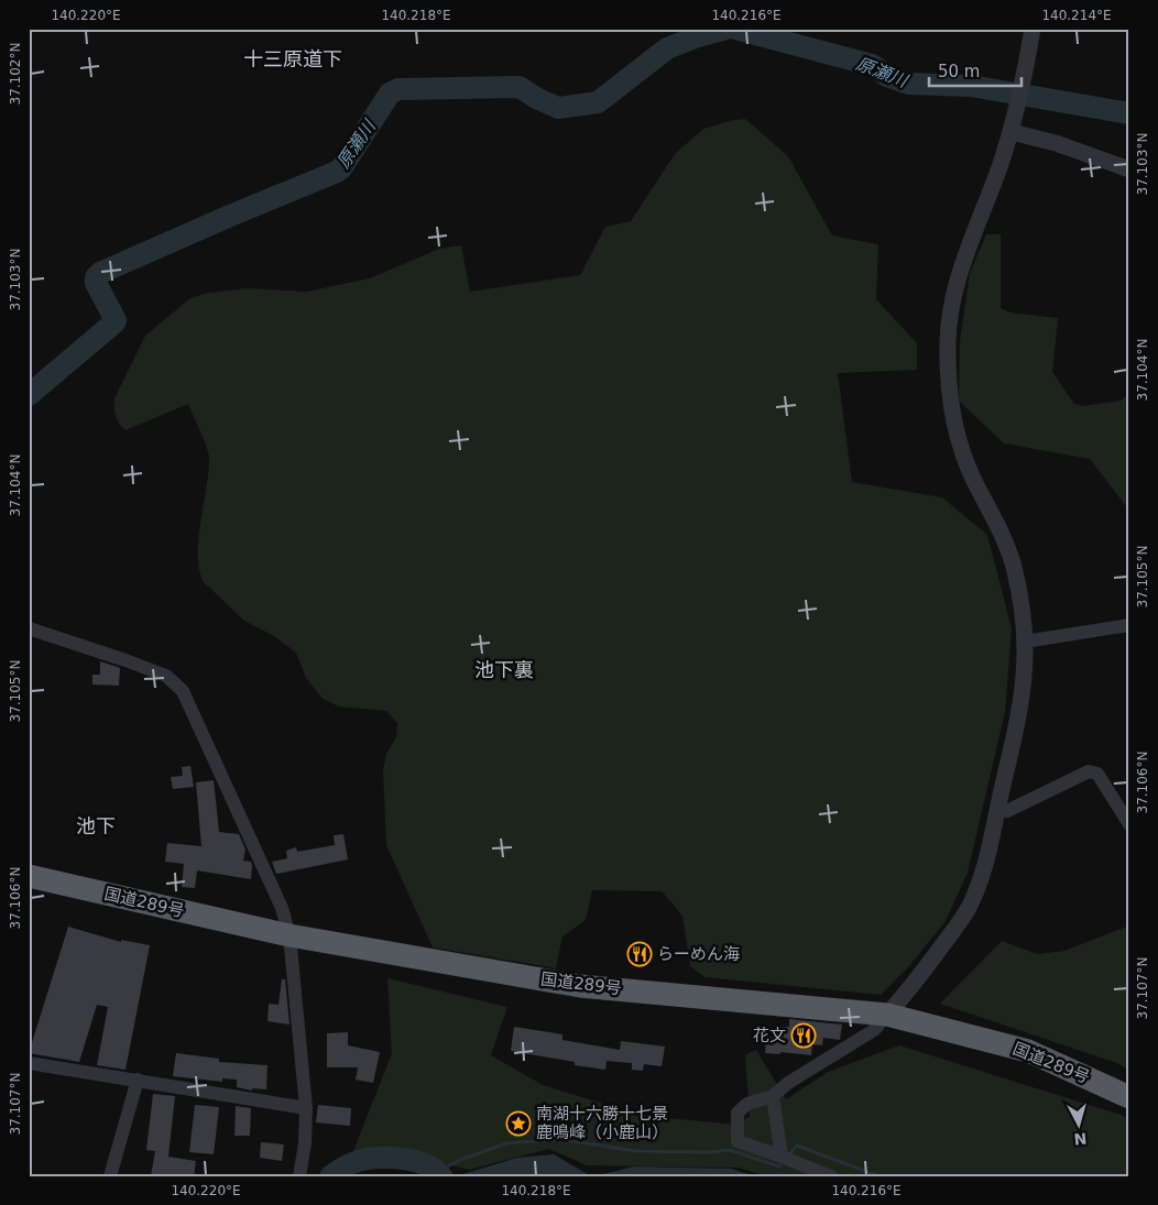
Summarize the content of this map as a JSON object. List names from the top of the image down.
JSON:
{
  "streets": {
    "highway": ["国道289号"]
  },
  "districts": ["十三原道下", "池下裏", "池下"],
  "water": ["原瀬川"],
  "places": {
    "restaurant": ["らーめん海", "花文"],
    "place": ["南湖十六勝十七景 鹿鳴峰（小鹿山）"]
  },
  "scale_bar": "50 m",
  "north": "bottom",
  "coordinates": [
    "140.220°E",
    "140.218°E",
    "140.216°E",
    "140.214°E",
    "37.102°N",
    "37.103°N",
    "37.104°N",
    "37.105°N",
    "37.106°N",
    "37.107°N"
  ]
}
